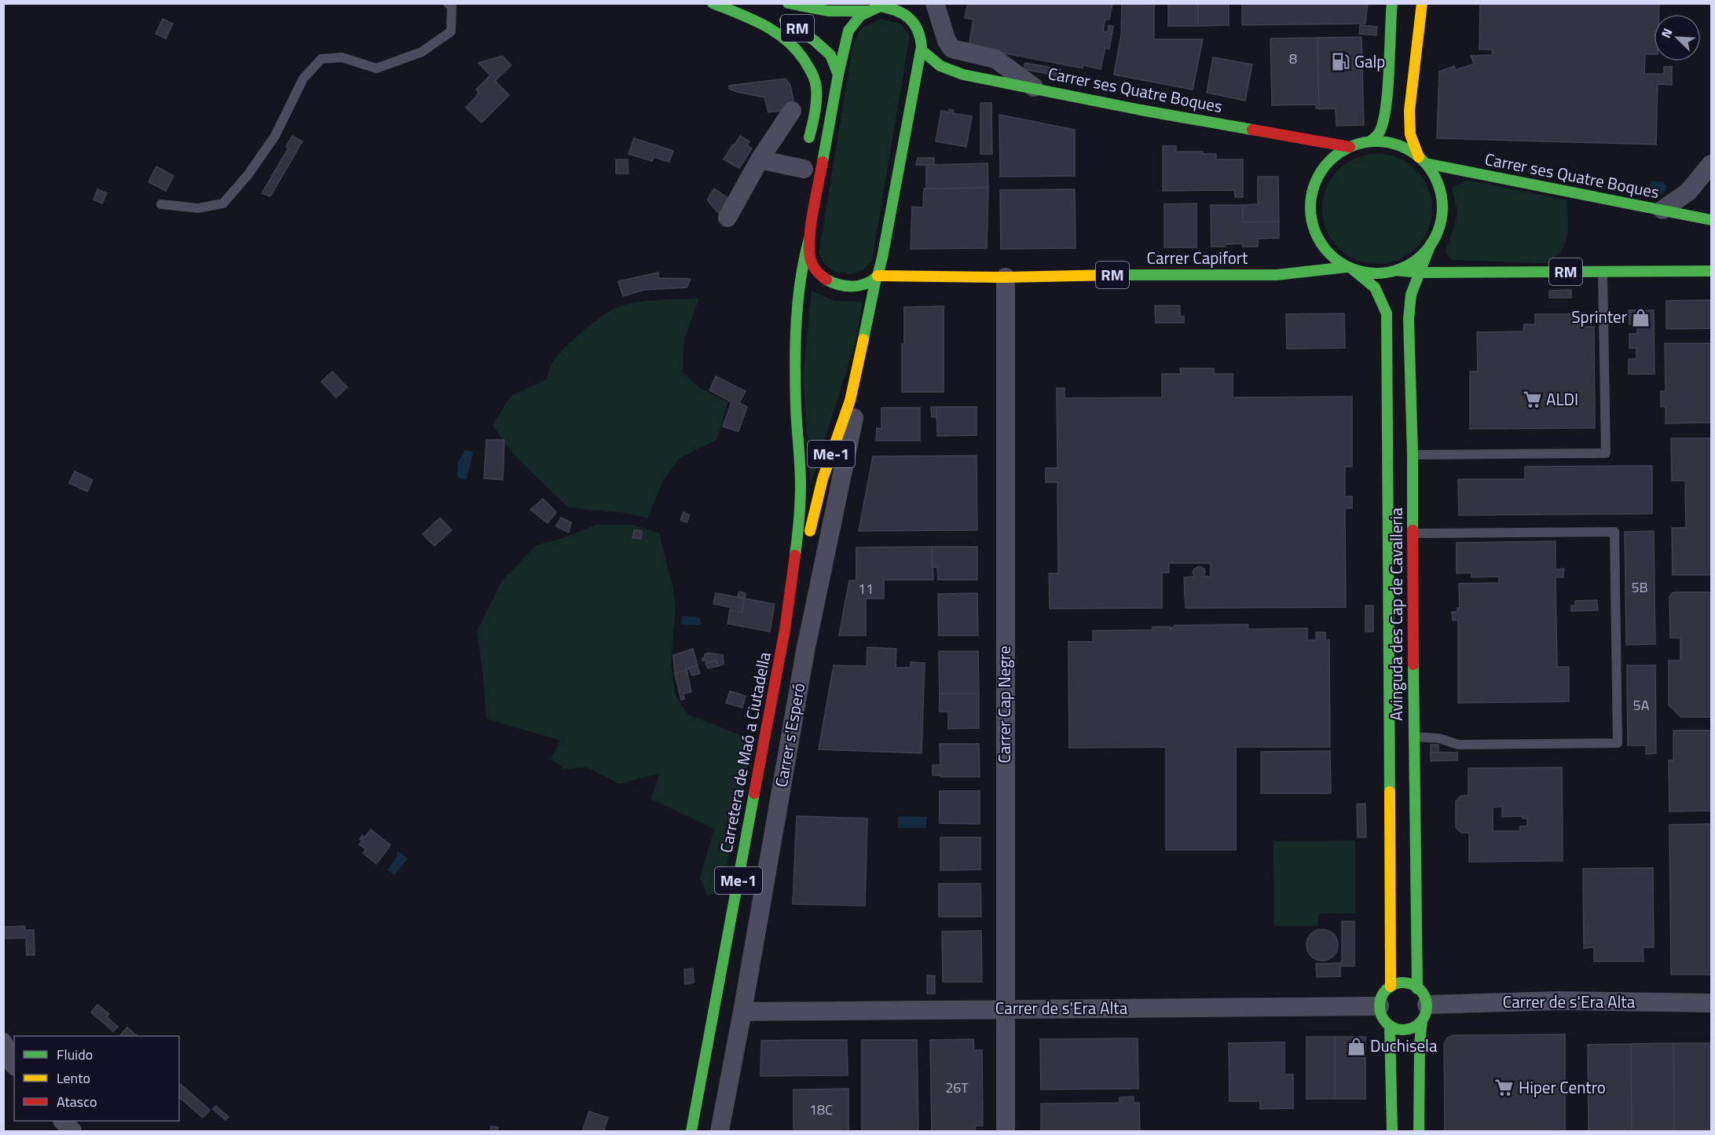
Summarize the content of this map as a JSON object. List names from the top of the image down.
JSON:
{
  "streets": {
    "main road": [
      "RM",
      "Carrer ses Quatre Boques",
      "Carrer Capifort",
      "Me-1",
      "Avinguda des Cap de Cavalleria",
      "Carretera de Maó a Ciutadella"
    ],
    "street": ["Carrer Cap Negre", "Carrer s'Esperó", "Carrer de s'Era Alta"]
  },
  "crossings": [
    ["RM", "Carrer ses Quatre Boques"],
    ["RM", "Carrer Capifort"],
    ["RM", "Avinguda des Cap de Cavalleria"],
    ["RM", "Carretera de Maó a Ciutadella"],
    ["Carrer ses Quatre Boques", "Carrer Capifort"],
    ["Carrer ses Quatre Boques", "Avinguda des Cap de Cavalleria"],
    ["Carrer Capifort", "Avinguda des Cap de Cavalleria"],
    ["Carrer Capifort", "Carrer Cap Negre"],
    ["Carrer Capifort", "Carretera de Maó a Ciutadella"],
    ["Avinguda des Cap de Cavalleria", "Carrer de s'Era Alta"],
    ["Carrer Cap Negre", "Carrer de s'Era Alta"],
    ["Carrer s'Esperó", "Carretera de Maó a Ciutadella"],
    ["Carrer s'Esperó", "Carrer de s'Era Alta"]
  ],
  "places": {
    "fuel station": ["Galp"],
    "shop": ["Sprinter", "Duchisela"],
    "supermarket": ["ALDI", "Hiper Centro"]
  },
  "house_numbers": [
    "8",
    "5B",
    "11",
    "5A",
    "26T",
    "18C"
  ],
  "legend": ["Fluido", "Lento", "Atasco"],
  "north": "top left"
}
